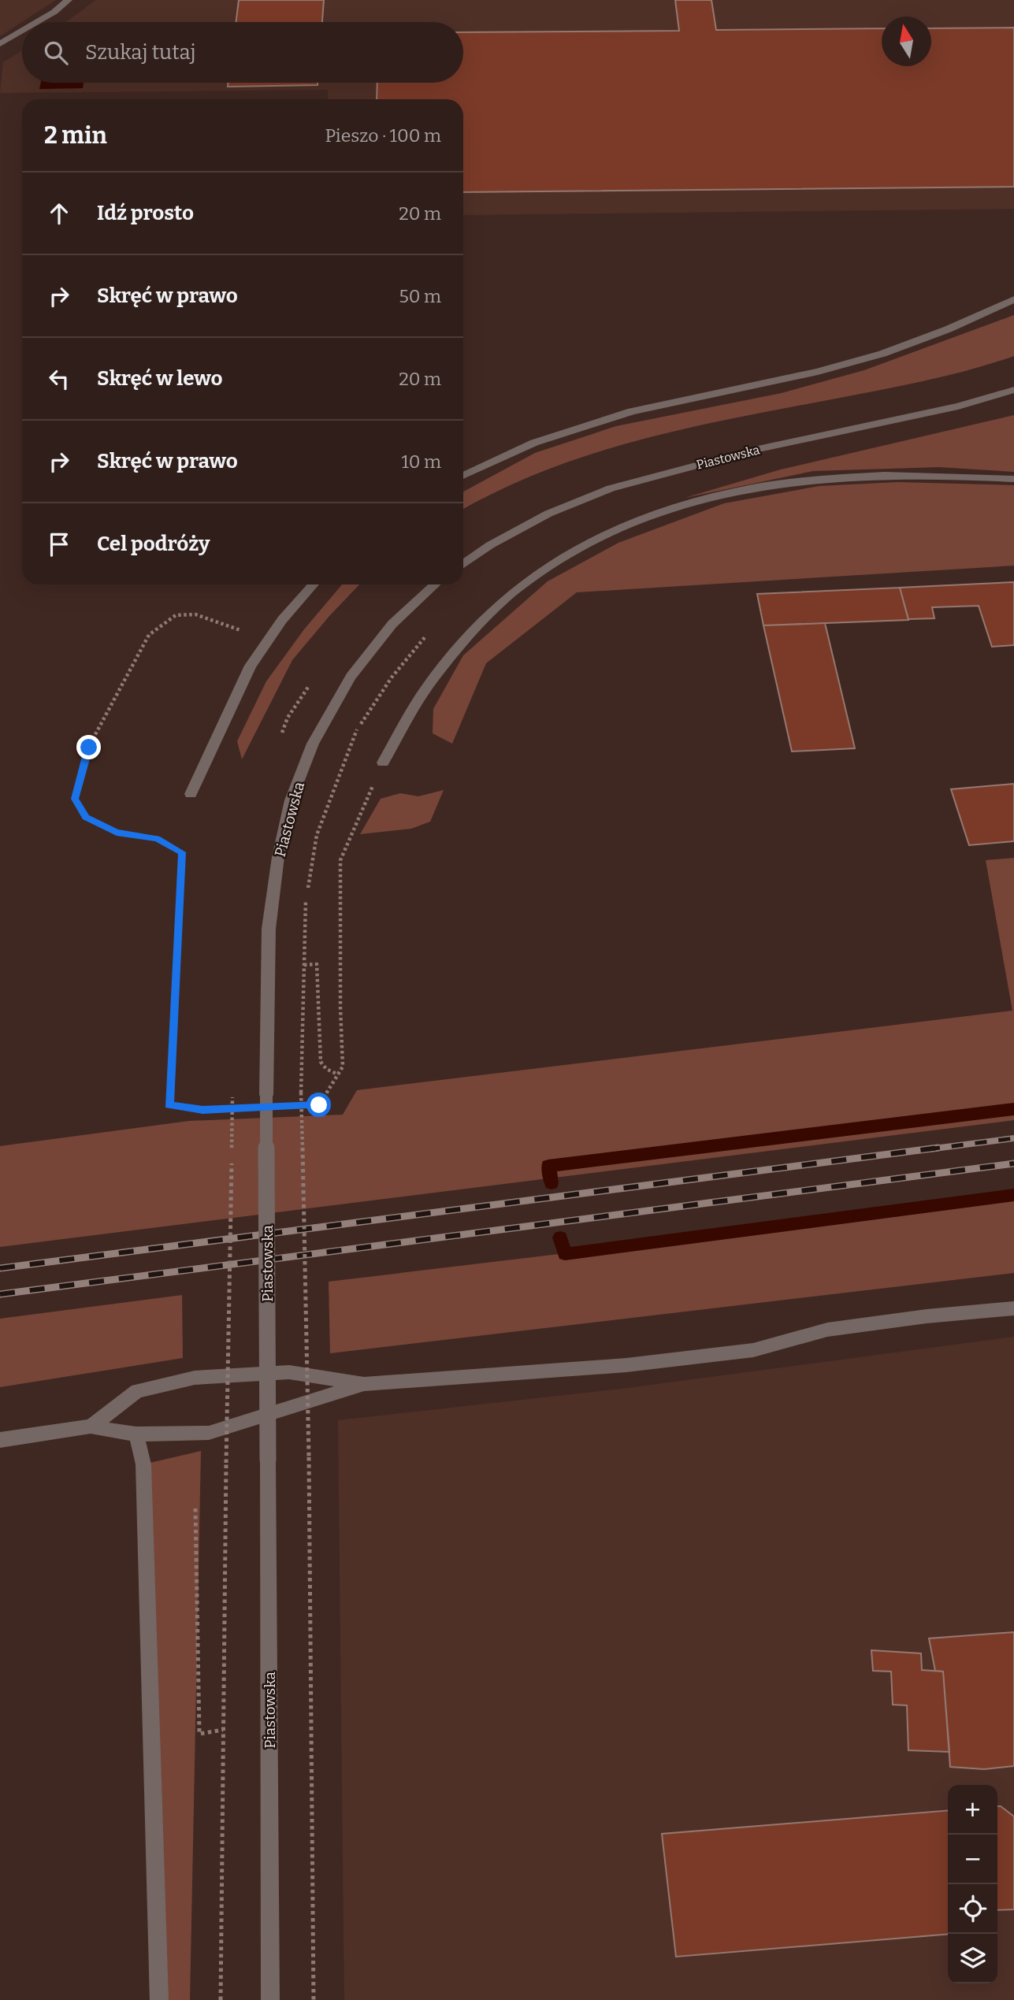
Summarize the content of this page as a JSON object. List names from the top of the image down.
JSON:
{
  "streets": {
    "street": ["Piastowska"]
  },
  "north": "top",
  "page": {
    "search": "Szukaj tutaj",
    "heading": ["2 min", "Pieszo · 100 m"],
    "list": [
      ["Idź prosto", "20 m"],
      ["Skręć w prawo", "50 m"],
      ["Skręć w lewo", "20 m"],
      ["Skręć w prawo", "10 m"],
      "Cel podróży"
    ],
    "map_buttons": ["+", "−"]
  }
}
